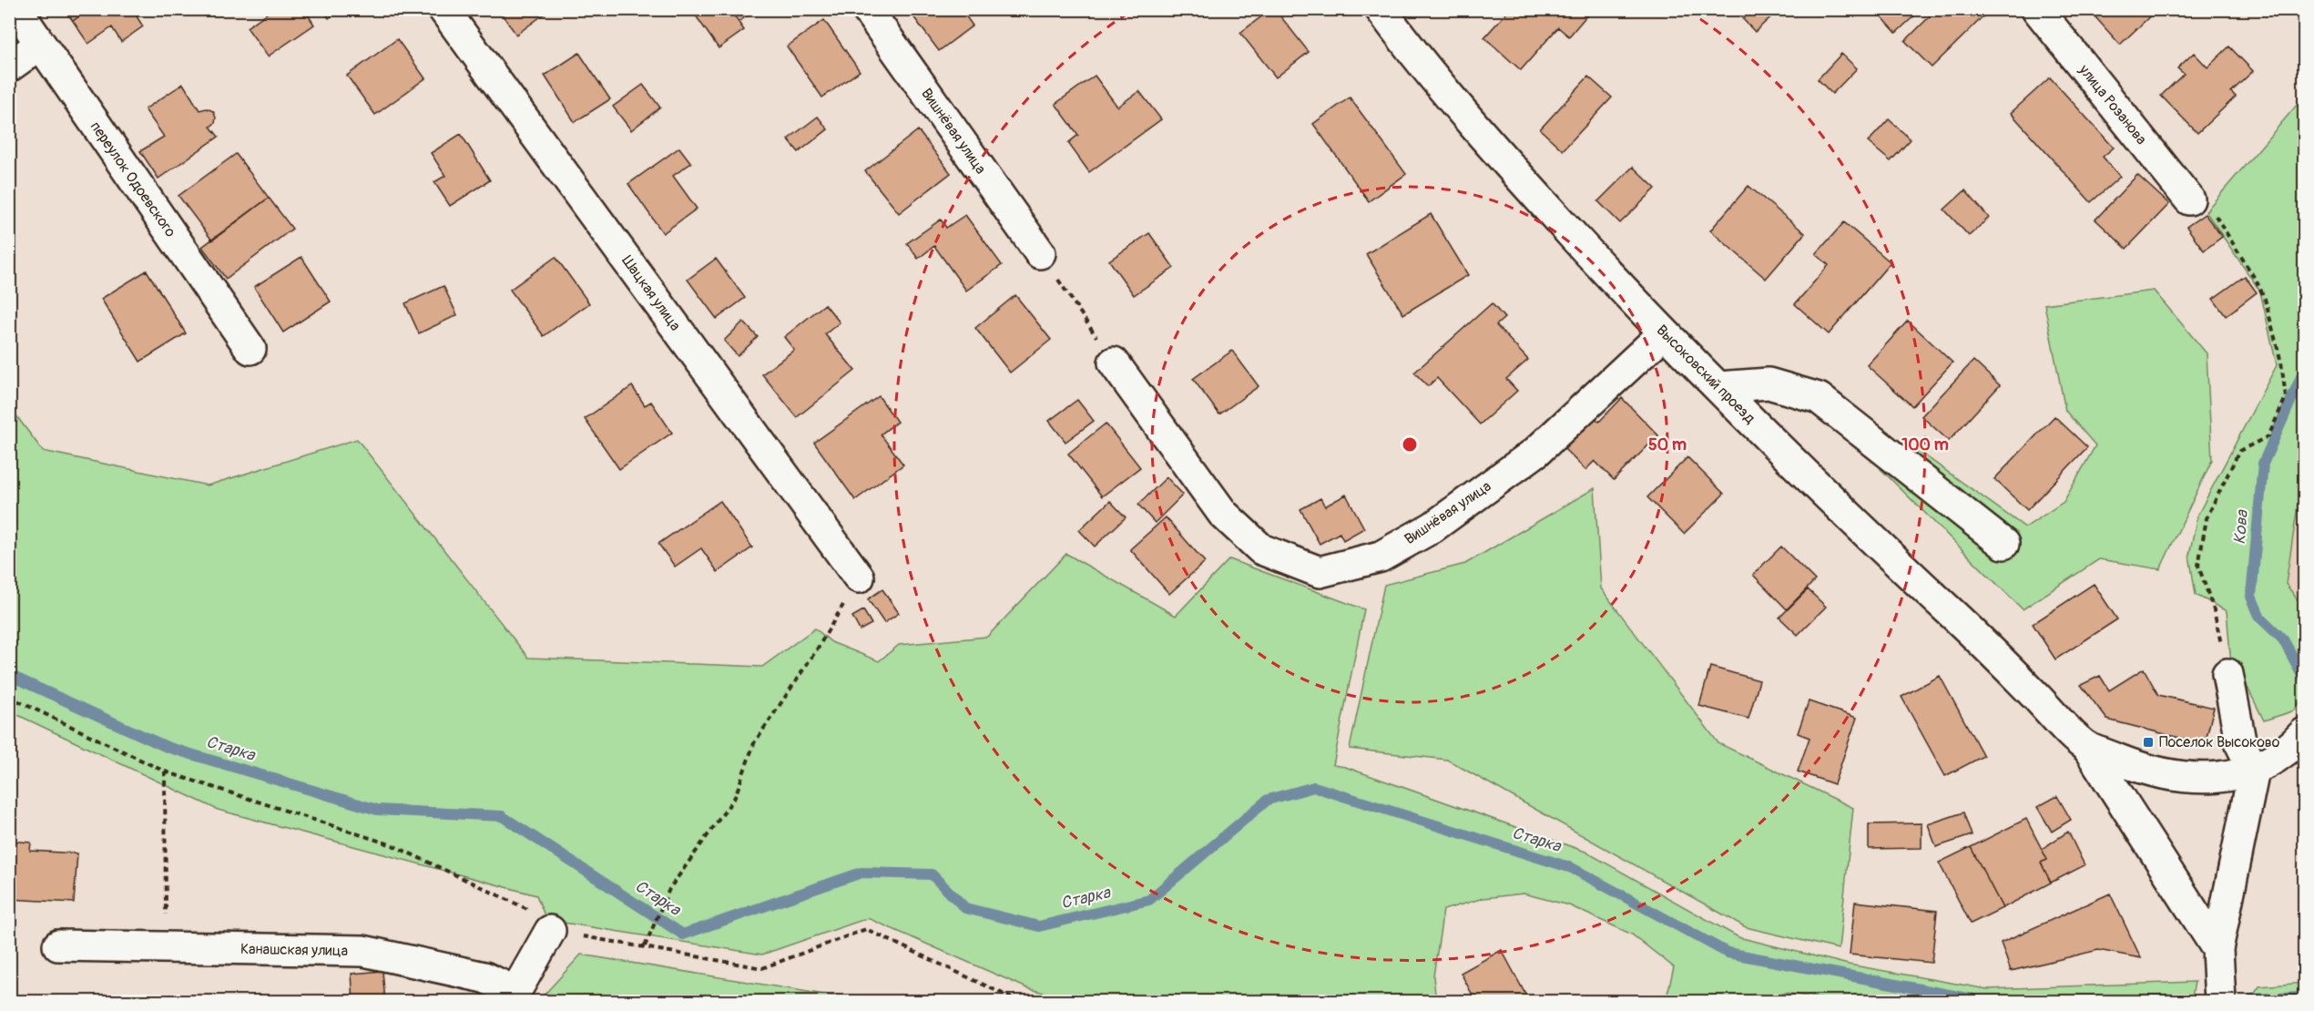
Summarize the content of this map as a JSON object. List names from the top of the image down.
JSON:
{
  "streets": {
    "street": [
      "улица Розанова",
      "Вишнёвая улица",
      "переулок Одоевского",
      "Шацкая улица",
      "Высоковский проезд",
      "Канашская улица"
    ]
  },
  "crossings": [
    ["Вишнёвая улица", "Высоковский проезд"]
  ],
  "water": ["Кова", "Старка"],
  "places": {
    "transit": ["Поселок Высоково"]
  },
  "rings": ["50 m", "100 m"]
}
